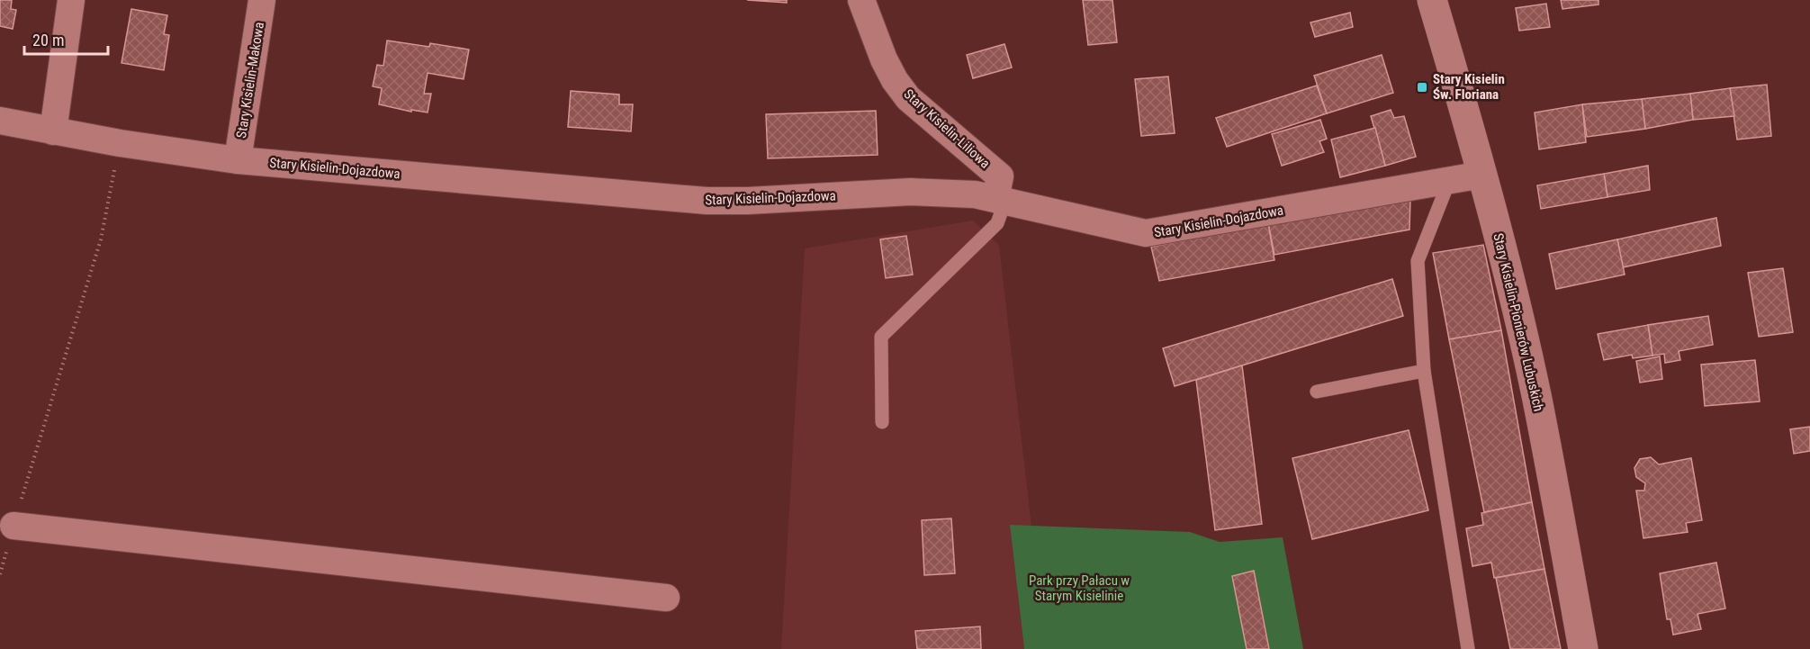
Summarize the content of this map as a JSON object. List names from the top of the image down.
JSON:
{
  "streets": {
    "street": [
      "Stary Kisielin-Makowa",
      "Stary Kisielin-Liliowa",
      "Stary Kisielin-Dojazdowa",
      "Stary Kisielin-Pionierów Lubuskich"
    ]
  },
  "crossings": [
    ["Stary Kisielin-Makowa", "Stary Kisielin-Dojazdowa"],
    ["Stary Kisielin-Liliowa", "Stary Kisielin-Dojazdowa"],
    ["Stary Kisielin-Dojazdowa", "Stary Kisielin-Pionierów Lubuskich"]
  ],
  "parks": ["Park przy Pałacu w Starym Kisielinie"],
  "places": {
    "transit": ["Stary Kisielin Św. Floriana"]
  },
  "scale_bar": "20 m"
}
